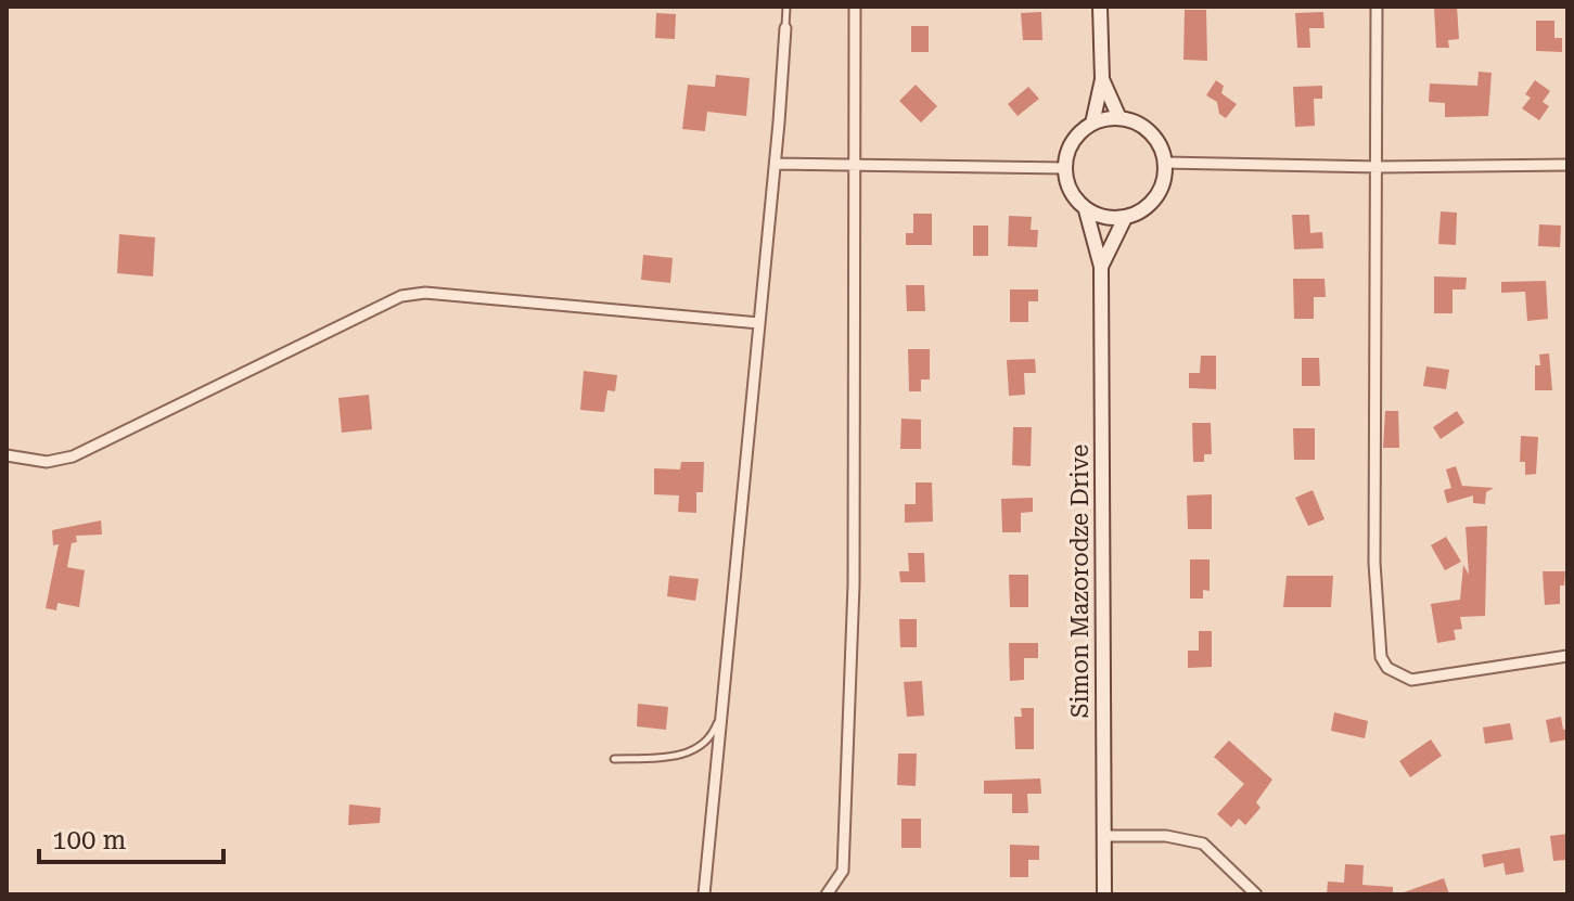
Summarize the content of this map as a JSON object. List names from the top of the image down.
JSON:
{
  "streets": {
    "street": ["Simon Mazorodze Drive"]
  },
  "scale_bar": "100 m"
}
